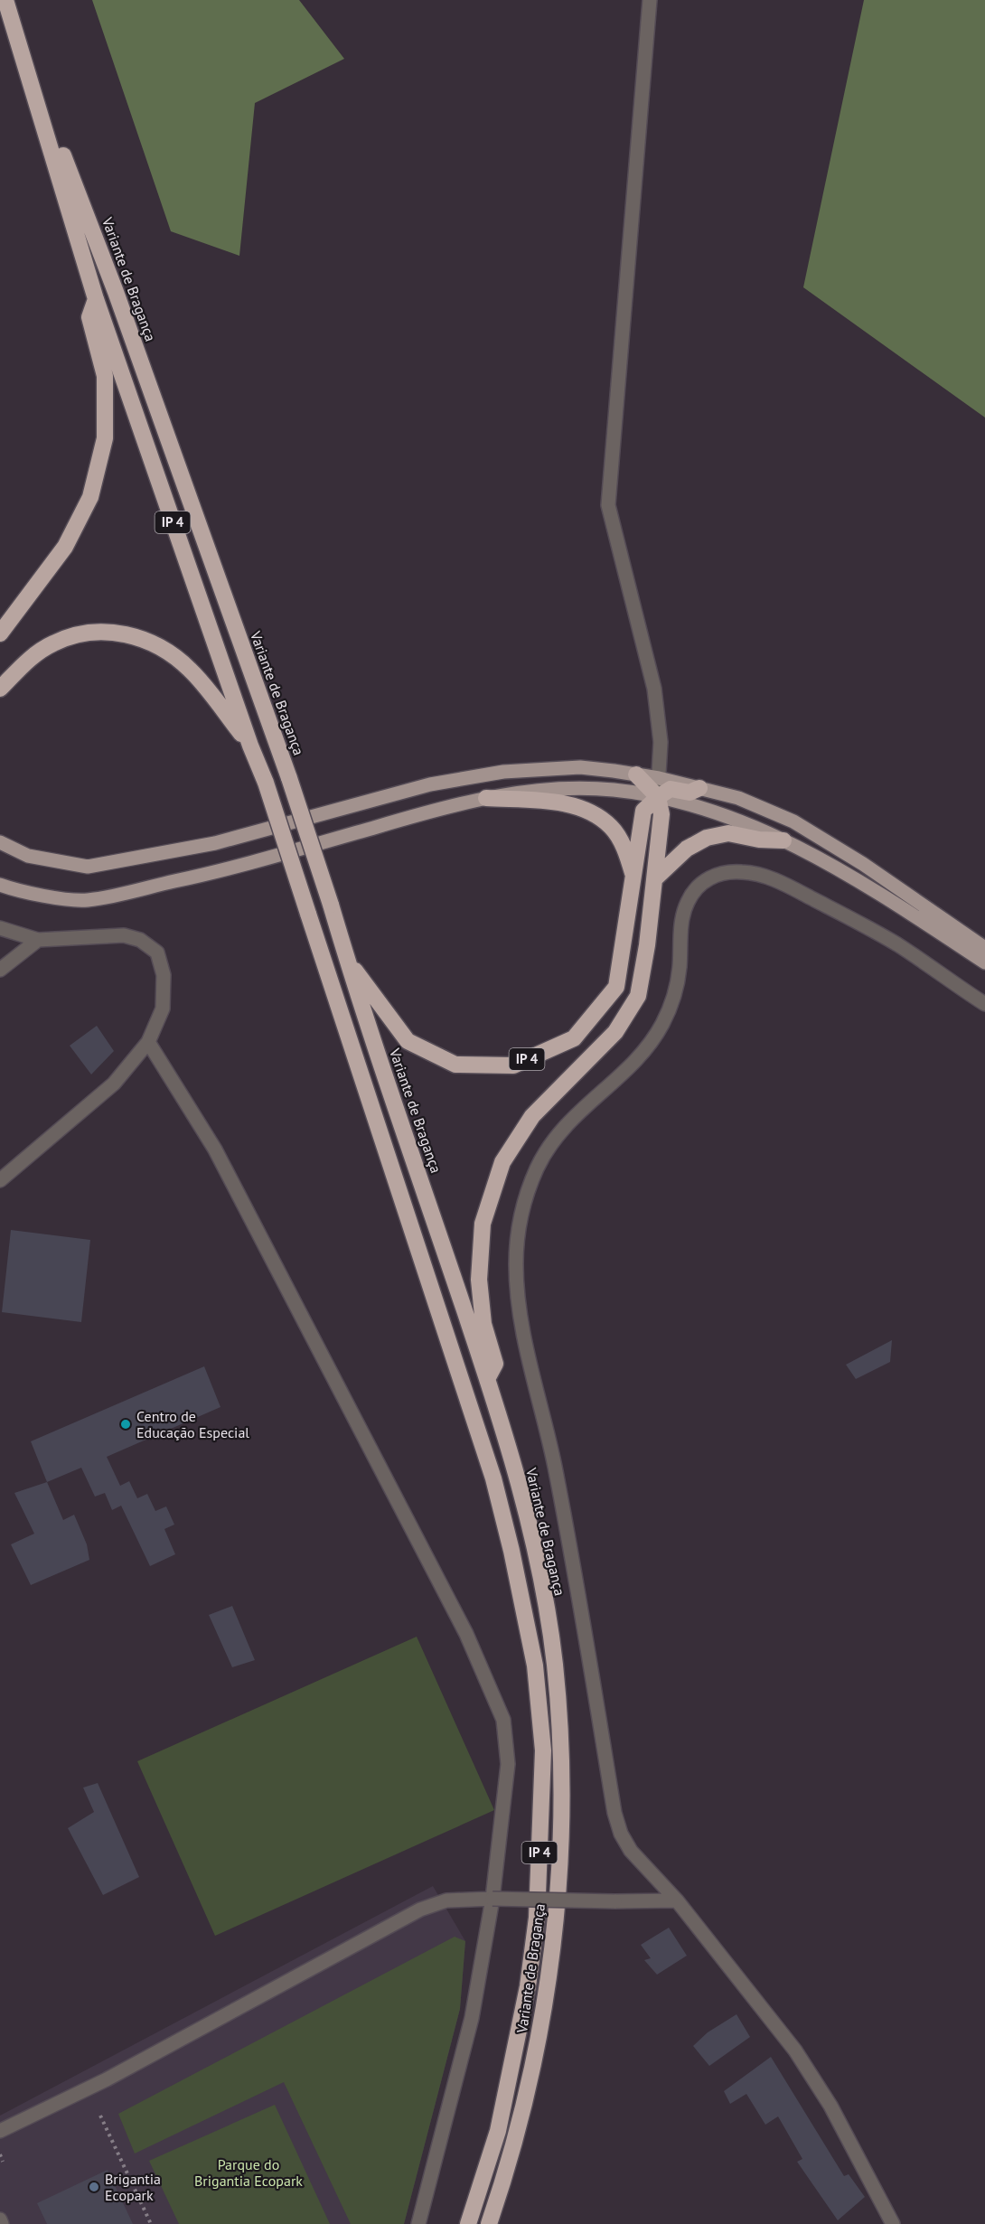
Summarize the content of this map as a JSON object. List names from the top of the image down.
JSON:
{
  "streets": {
    "highway": ["Variante de Bragança", "IP 4"]
  },
  "crossings": [
    ["Variante de Bragança", "IP 4"]
  ],
  "parks": ["Parque do Brigantia Ecopark"],
  "places": ["Centro de Educação Especial", "Brigantia Ecopark"]
}
